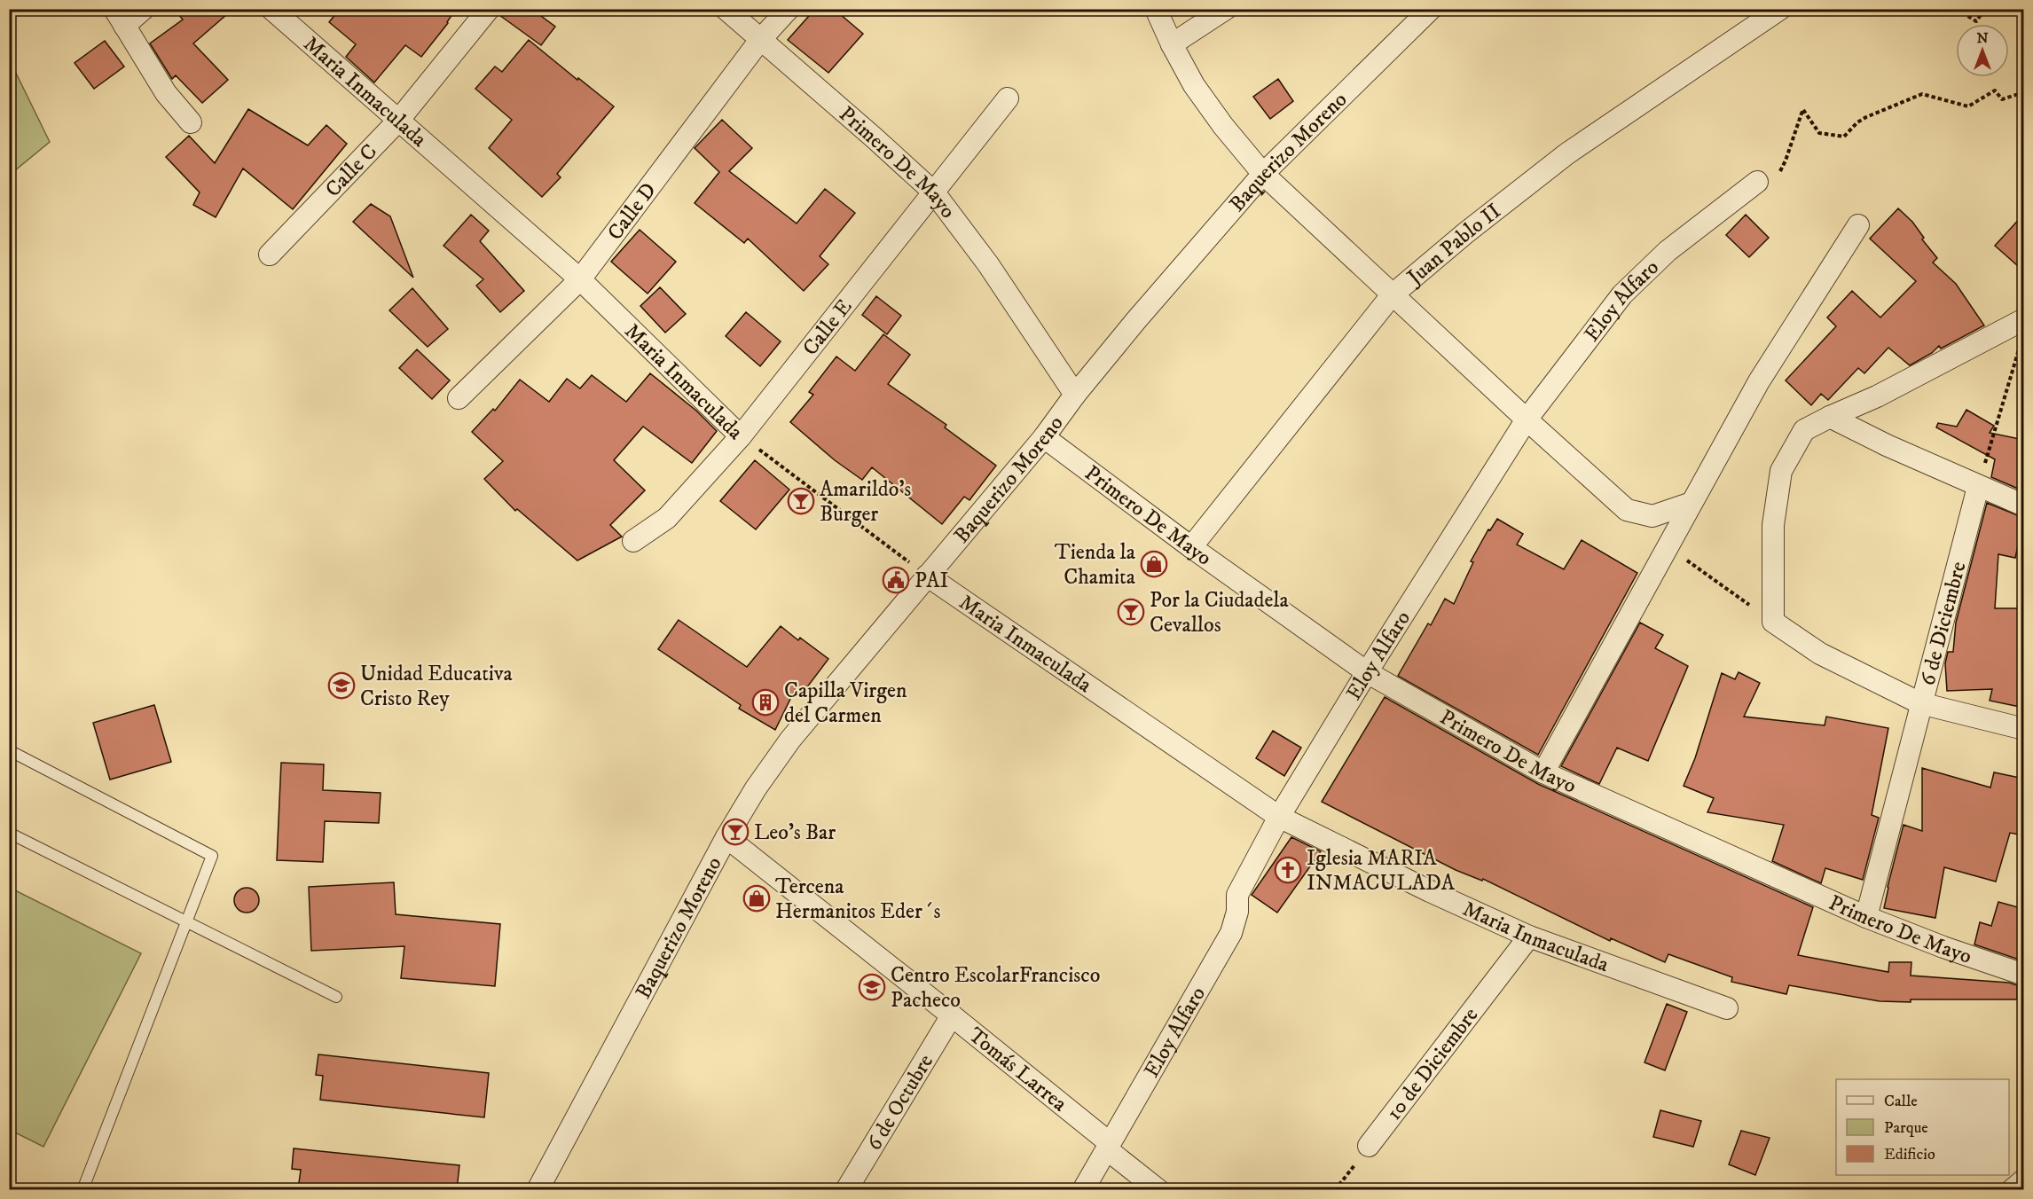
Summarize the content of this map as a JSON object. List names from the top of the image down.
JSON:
{
  "streets": {
    "street": [
      "Maria Inmaculada",
      "Baquerizo Moreno",
      "Primero De Mayo",
      "Calle C",
      "Calle D",
      "Juan Pablo II",
      "Eloy Alfaro",
      "Calle E",
      "6 de Diciembre",
      "10 de Diciembre",
      "Tomás Larrea",
      "6 de Octubre"
    ]
  },
  "crossings": [
    ["Maria Inmaculada", "Baquerizo Moreno"],
    ["Maria Inmaculada", "Calle C"],
    ["Maria Inmaculada", "Calle D"],
    ["Maria Inmaculada", "Eloy Alfaro"],
    ["Maria Inmaculada", "Calle E"],
    ["Maria Inmaculada", "10 de Diciembre"],
    ["Baquerizo Moreno", "Primero De Mayo"],
    ["Baquerizo Moreno", "Tomás Larrea"],
    ["Primero De Mayo", "Calle D"],
    ["Primero De Mayo", "Juan Pablo II"],
    ["Primero De Mayo", "Eloy Alfaro"],
    ["Primero De Mayo", "Calle E"],
    ["Primero De Mayo", "6 de Diciembre"],
    ["Eloy Alfaro", "Tomás Larrea"],
    ["Tomás Larrea", "6 de Octubre"]
  ],
  "places": {
    "bar": ["Amarildo's Burger", "Por la Ciudadela Cevallos", "Leo's Bar"],
    "shop": ["Tienda la Chamita", "Tercena Hermanitos Eder´s"],
    "public building": ["PAI"],
    "school or university": ["Unidad Educativa Cristo Rey", "Centro EscolarFrancisco Pacheco"],
    "building": ["Capilla Virgen del Carmen"],
    "church": ["Iglesia MARIA INMACULADA"]
  },
  "legend": ["Calle", "Parque", "Edificio"],
  "north": "top"
}
